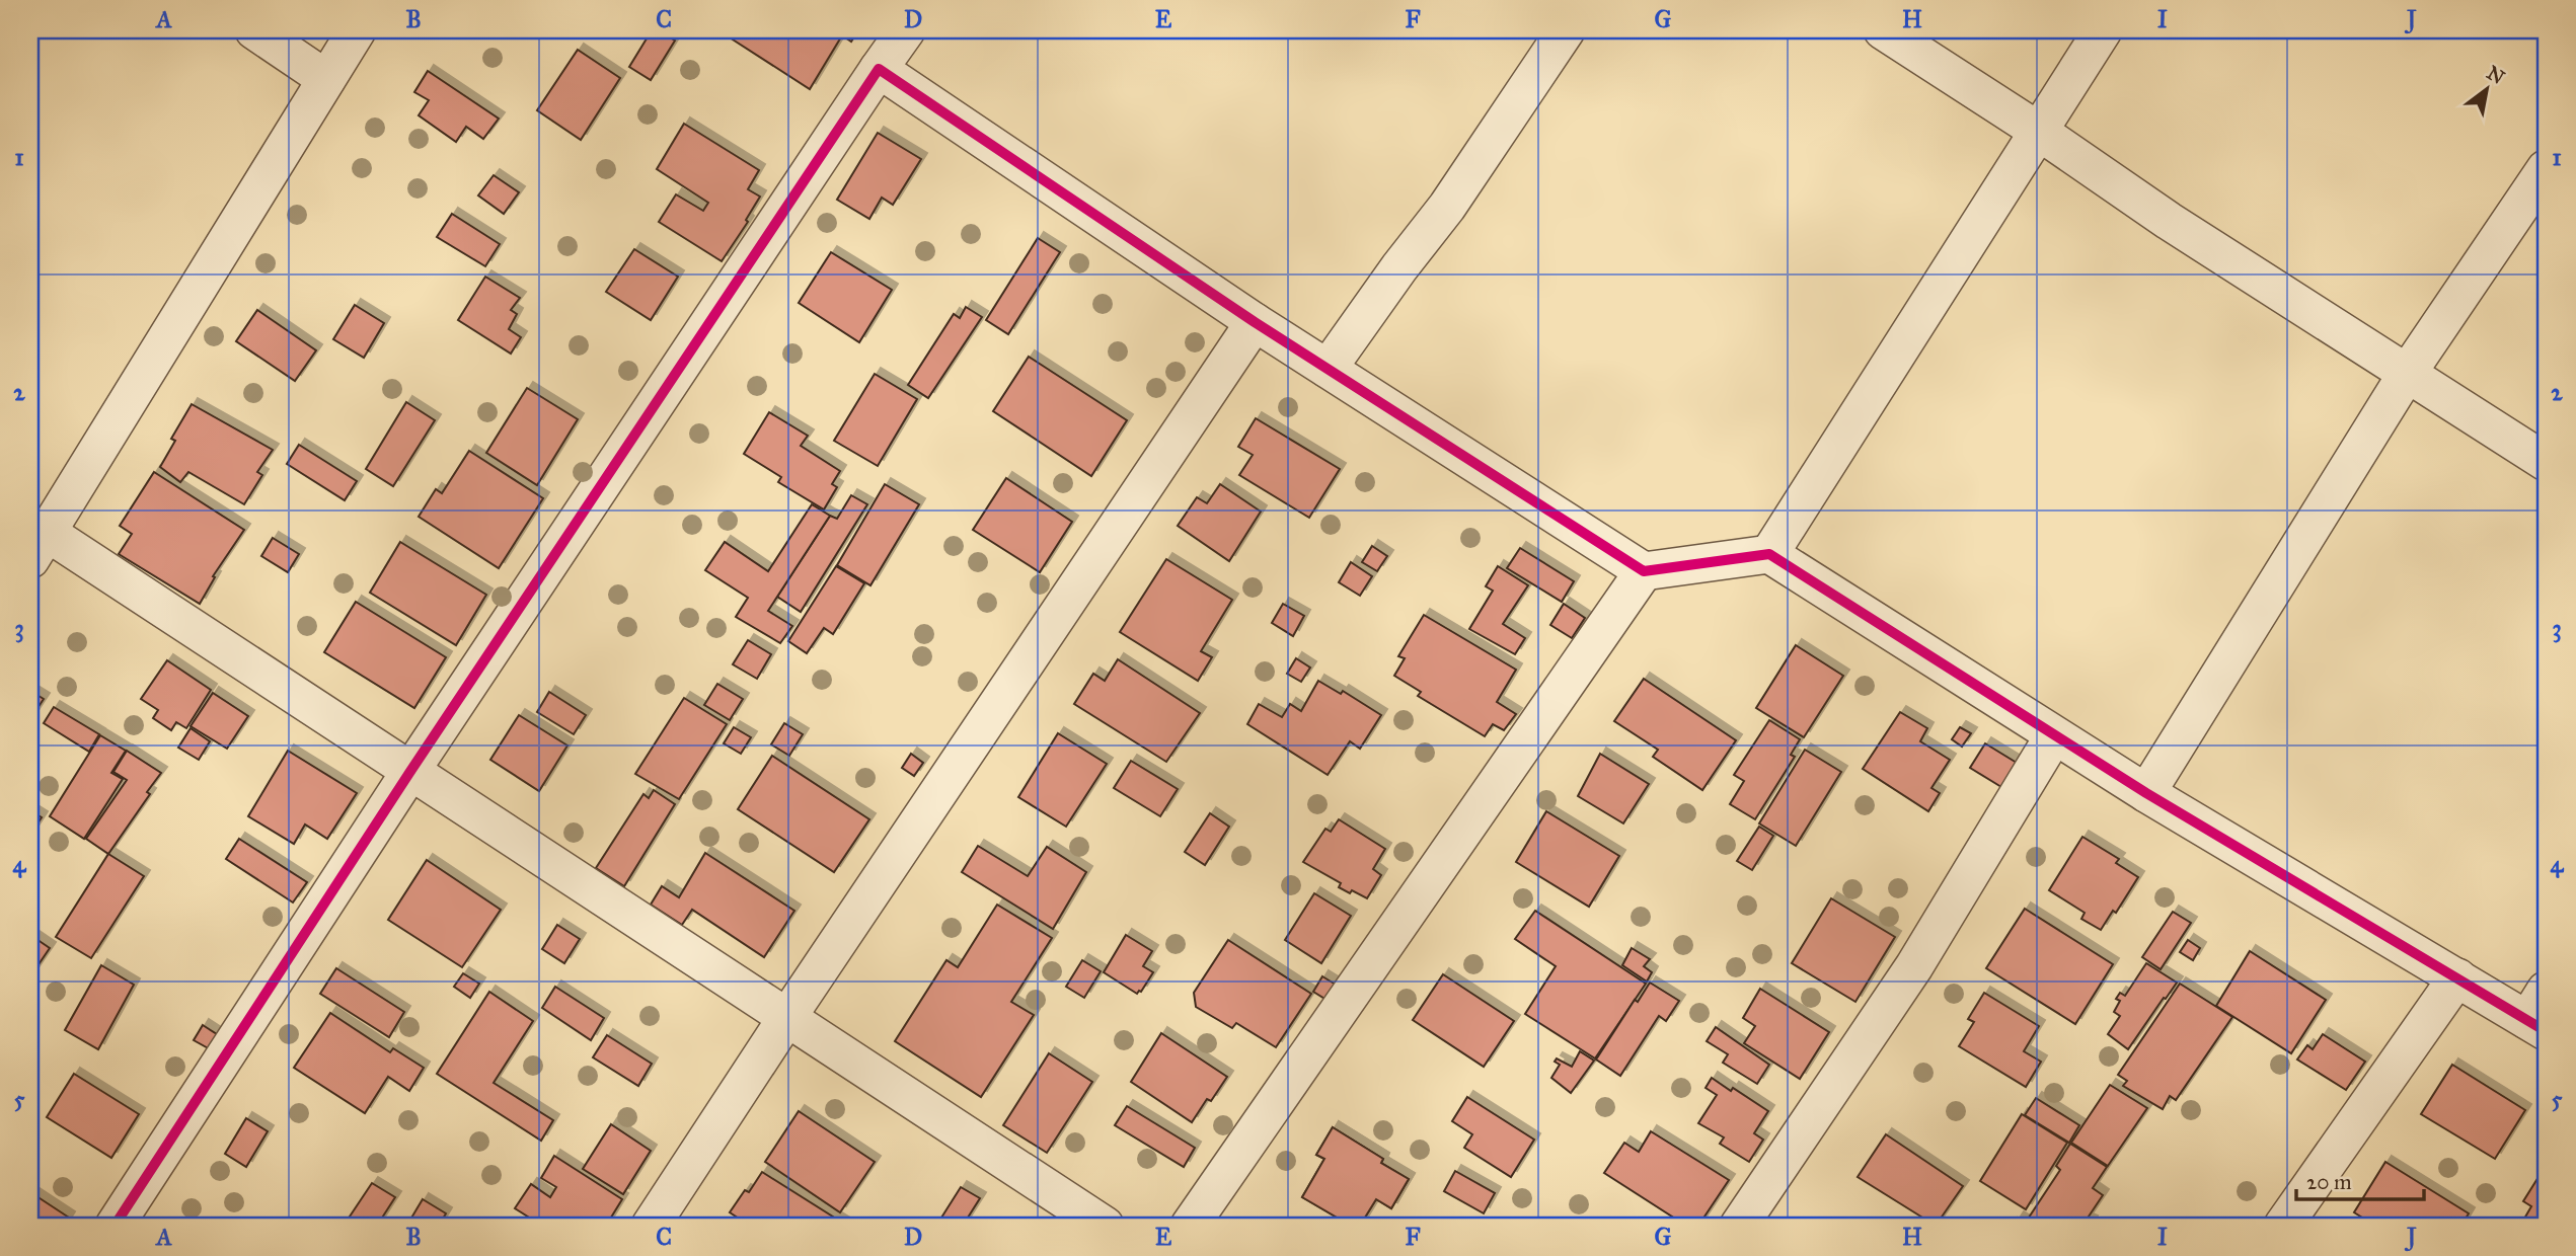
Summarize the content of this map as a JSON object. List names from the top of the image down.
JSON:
{
  "scale_bar": "20 m",
  "north": "top right",
  "grid": {
    "columns": [
      "A",
      "B",
      "C",
      "D",
      "E",
      "F",
      "G",
      "H",
      "I",
      "J"
    ],
    "rows": [
      "1",
      "2",
      "3",
      "4",
      "5"
    ]
  }
}
